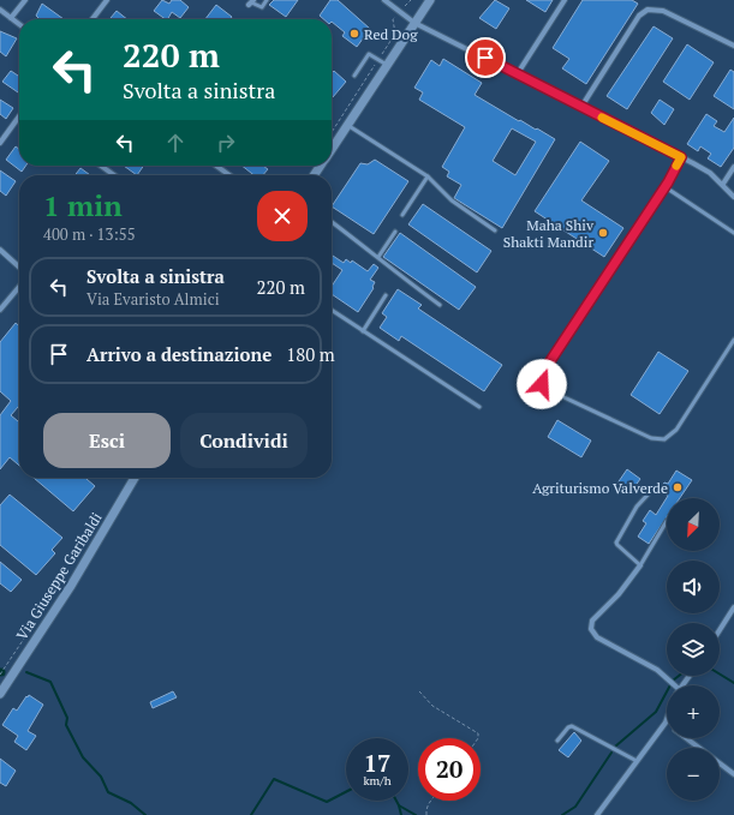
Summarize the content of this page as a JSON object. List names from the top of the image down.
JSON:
{
  "streets": {
    "street": ["Via Giuseppe Garibaldi"]
  },
  "places": ["Red Dog", "Maha Shiv Shakti Mandir", "Agriturismo Valverde"],
  "north": "bottom left",
  "page": {
    "turn": ["220 m", "Svolta a sinistra"],
    "heading": ["1 min", "400 m · 13:55"],
    "list": [
      {
        "name": "Svolta a sinistra",
        "note": "Via Evaristo Almici",
        "value": "220 m"
      },
      {
        "name": "Arrivo a destinazione",
        "value": "180 m"
      }
    ],
    "buttons": ["Esci", "Condividi"],
    "map_buttons": ["+", "−"],
    "speed": "17 km/h",
    "limit": "20"
  }
}
